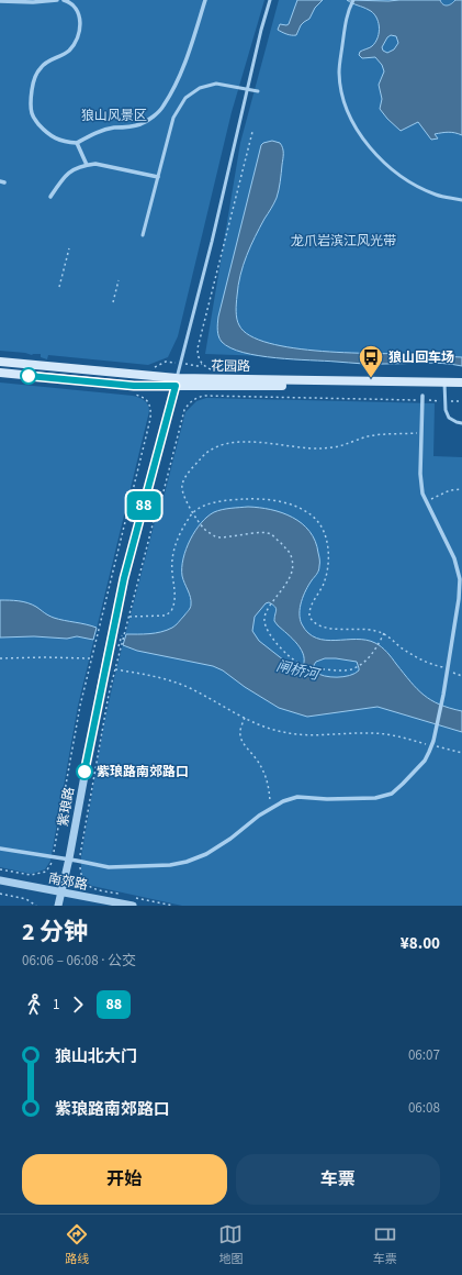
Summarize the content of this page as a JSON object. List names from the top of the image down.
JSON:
{
  "streets": {
    "main road": ["花园路"],
    "street": ["紫琅路", "南郊路"]
  },
  "crossings": [
    ["花园路", "紫琅路"],
    ["紫琅路", "南郊路"]
  ],
  "water": ["闸桥河"],
  "parks": ["狼山风景区", "龙爪岩滨江风光带"],
  "places": {
    "bus stop": ["狼山回车场"],
    "other": ["紫琅路南郊路口"]
  },
  "lines": ["bus line 88"],
  "page": {
    "on_map": "88",
    "heading": ["2 分钟", "06:06 – 06:08 · 公交", "¥8.00"],
    "legs": ["1", "88"],
    "list": [
      {
        "name": "狼山北大门",
        "value": "06:07"
      },
      {
        "name": "紫琅路南郊路口",
        "value": "06:08"
      }
    ],
    "buttons": ["开始", "车票"],
    "tabs": ["路线", "地图", "车票"]
  }
}
